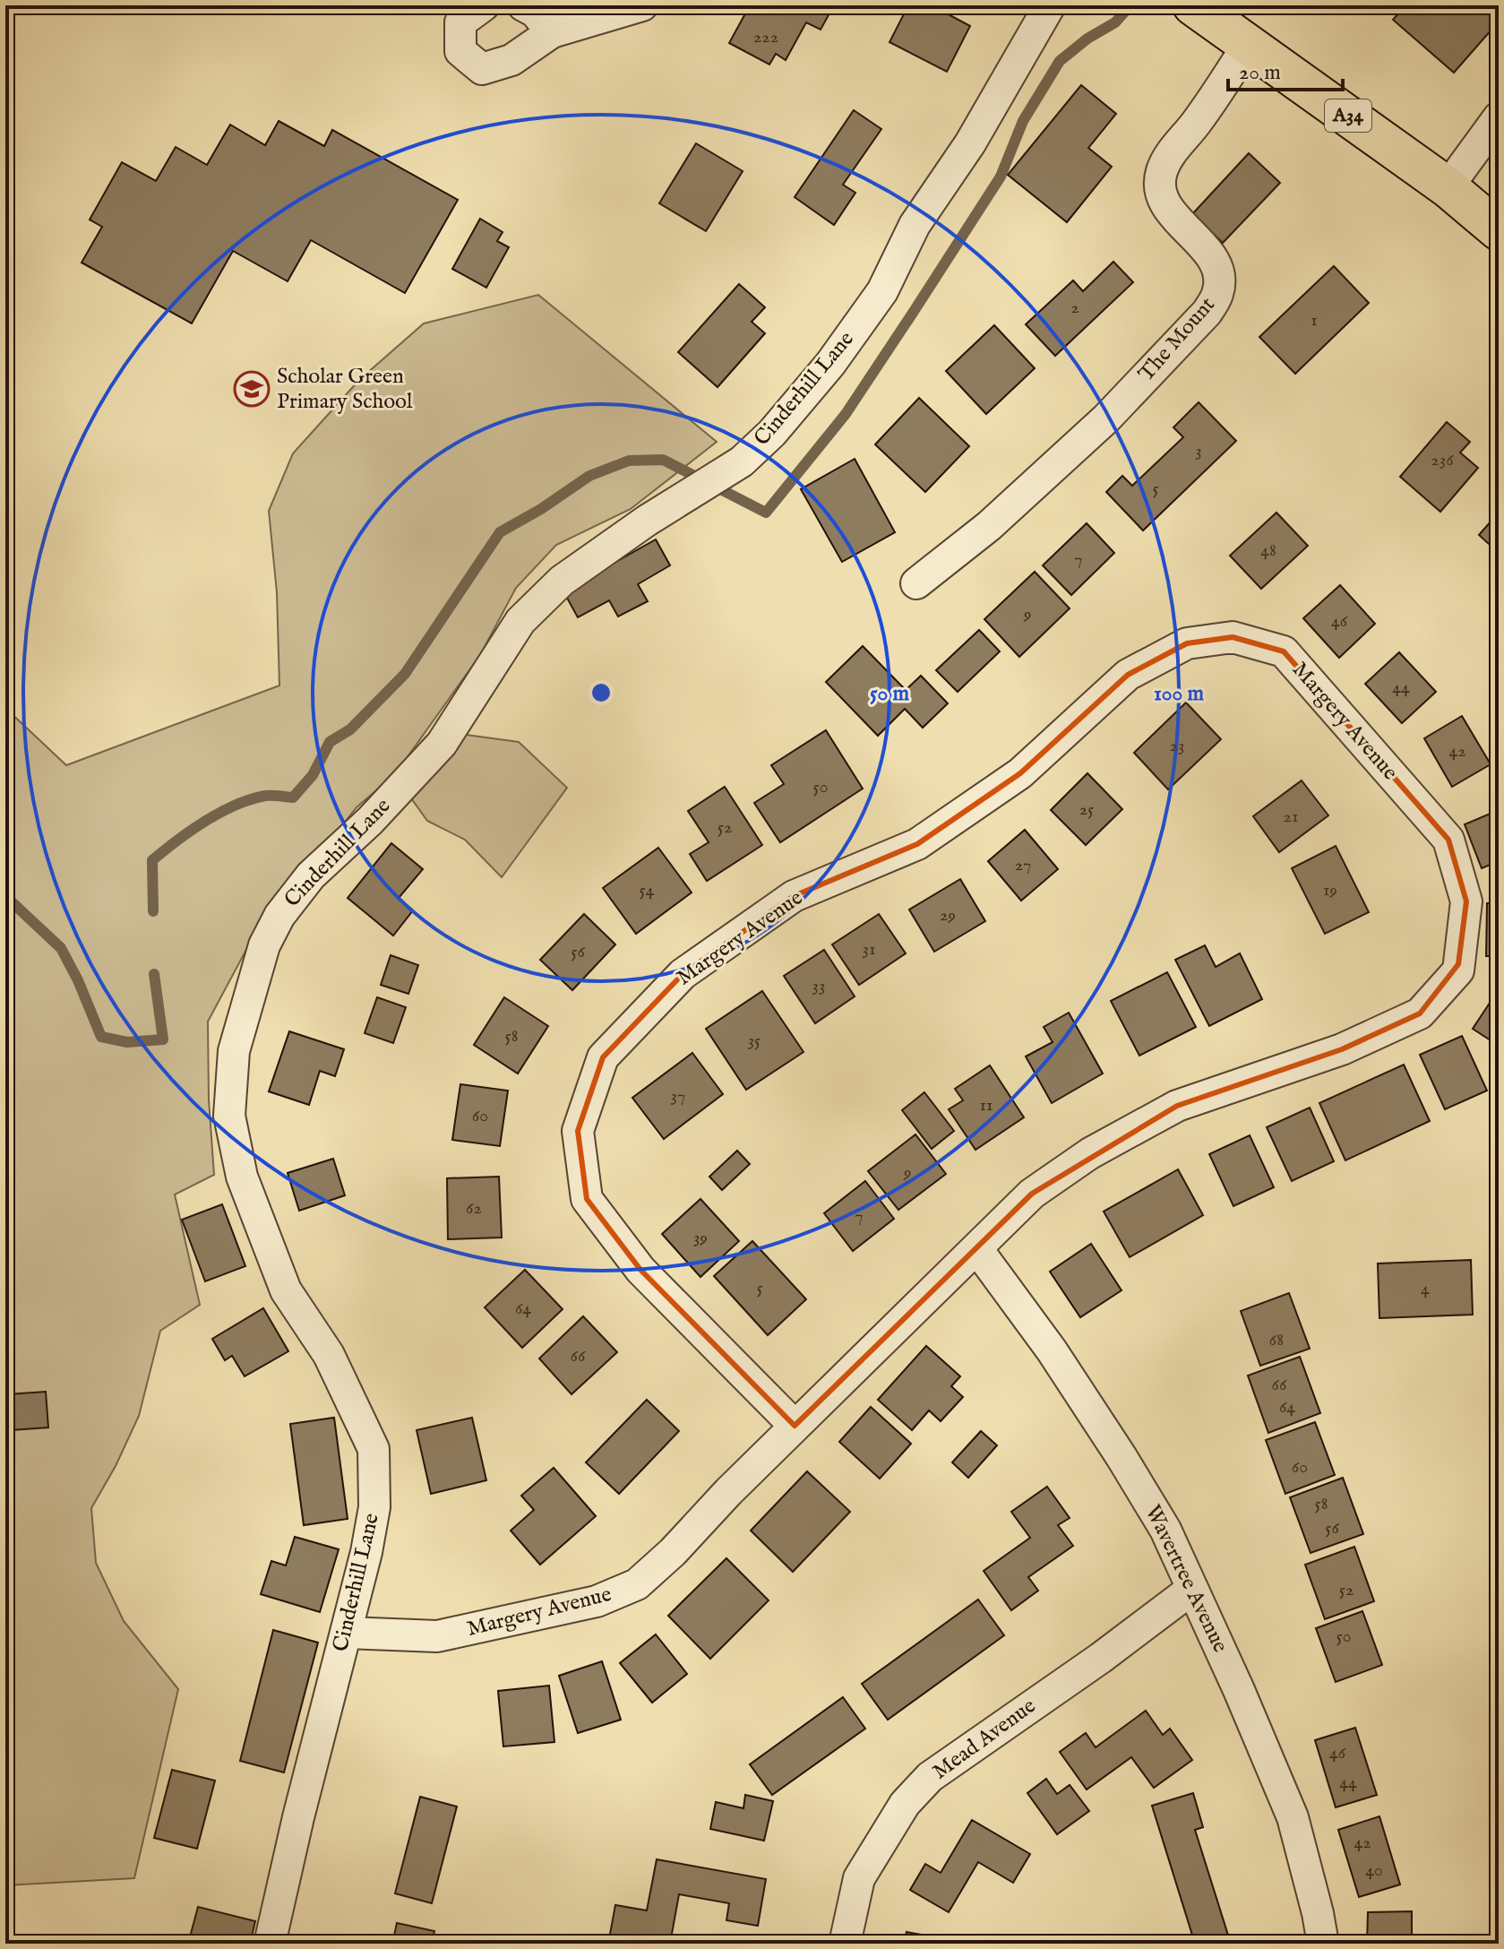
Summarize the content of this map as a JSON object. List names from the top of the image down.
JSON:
{
  "streets": {
    "highway": ["A34"],
    "street": [
      "The Mount",
      "Cinderhill Lane",
      "Margery Avenue",
      "Wavertree Avenue",
      "Mead Avenue"
    ]
  },
  "crossings": [
    ["A34", "The Mount"],
    ["Cinderhill Lane", "Margery Avenue"],
    ["Margery Avenue", "Wavertree Avenue"],
    ["Wavertree Avenue", "Mead Avenue"]
  ],
  "places": {
    "school or university": ["Scholar Green Primary School"]
  },
  "house_numbers": [
    "222",
    "2",
    "1",
    "3",
    "236",
    "5",
    "48",
    "7",
    "9",
    "46",
    "44",
    "23",
    "42",
    "50",
    "25",
    "21",
    "52",
    "27",
    "54",
    "19",
    "29",
    "31",
    "56",
    "33",
    "58",
    "35",
    "37",
    "11",
    "60",
    "9",
    "62",
    "7",
    "39",
    "5",
    "4",
    "64",
    "68",
    "66",
    "66",
    "64",
    "60",
    "58",
    "56",
    "52",
    "50",
    "46",
    "44",
    "42",
    "40"
  ],
  "scale_bar": "20 m",
  "rings": ["50 m", "100 m"]
}
